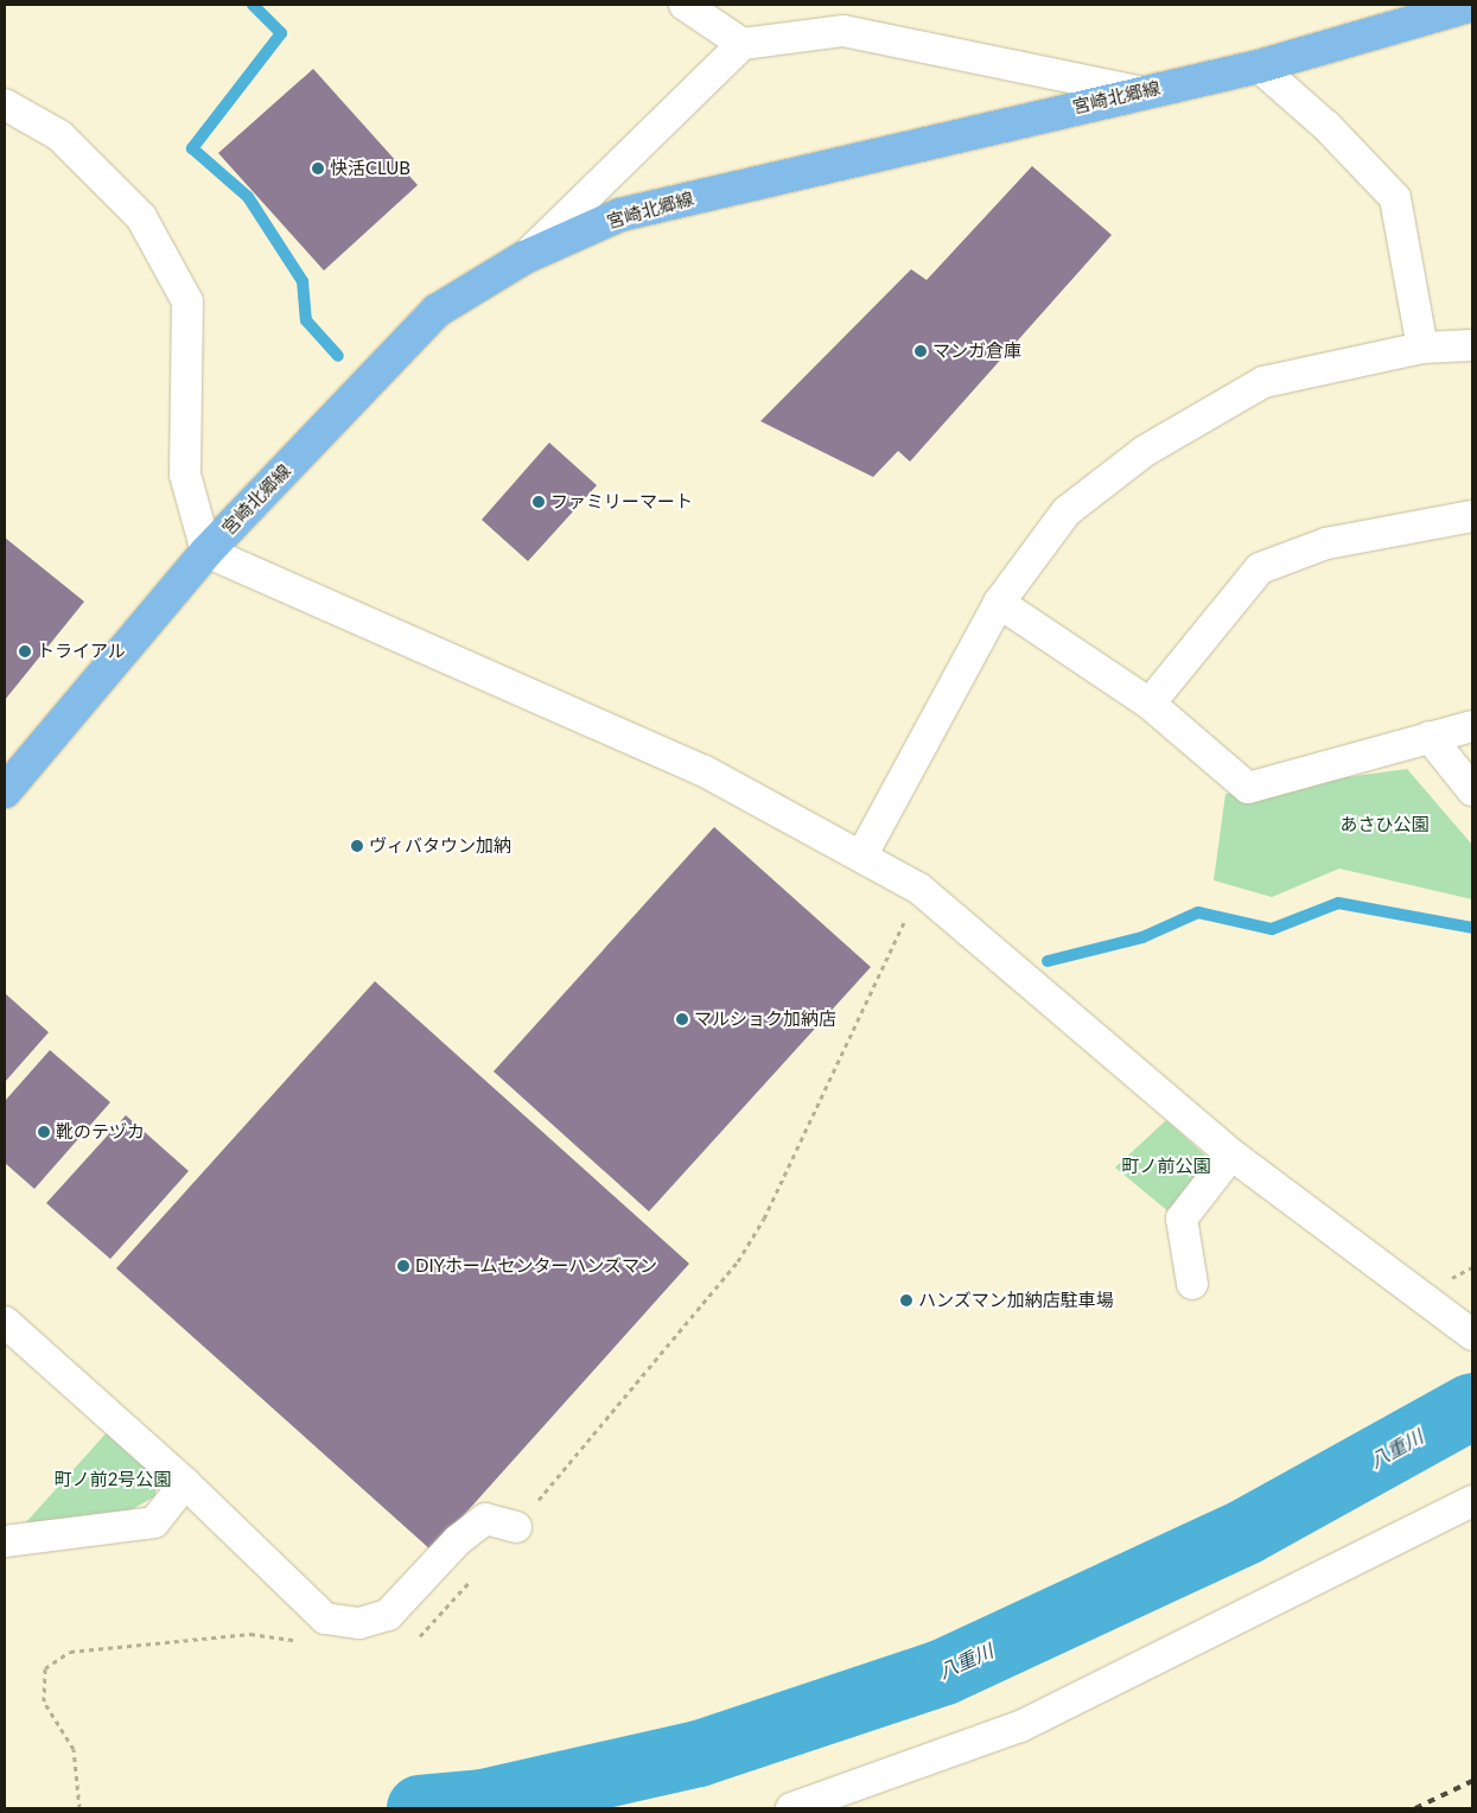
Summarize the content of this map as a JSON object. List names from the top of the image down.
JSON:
{
  "streets": {
    "main road": ["宮崎北郷線"]
  },
  "water": ["八重川"],
  "parks": ["あさひ公園", "町ノ前公園", "町ノ前2号公園"],
  "places": [
    "快活CLUB",
    "マンガ倉庫",
    "ファミリーマート",
    "トライアル",
    "ヴィバタウン加納",
    "マルショク加納店",
    "靴のテヅカ",
    "DIYホームセンターハンズマン",
    "ハンズマン加納店駐車場"
  ]
}
